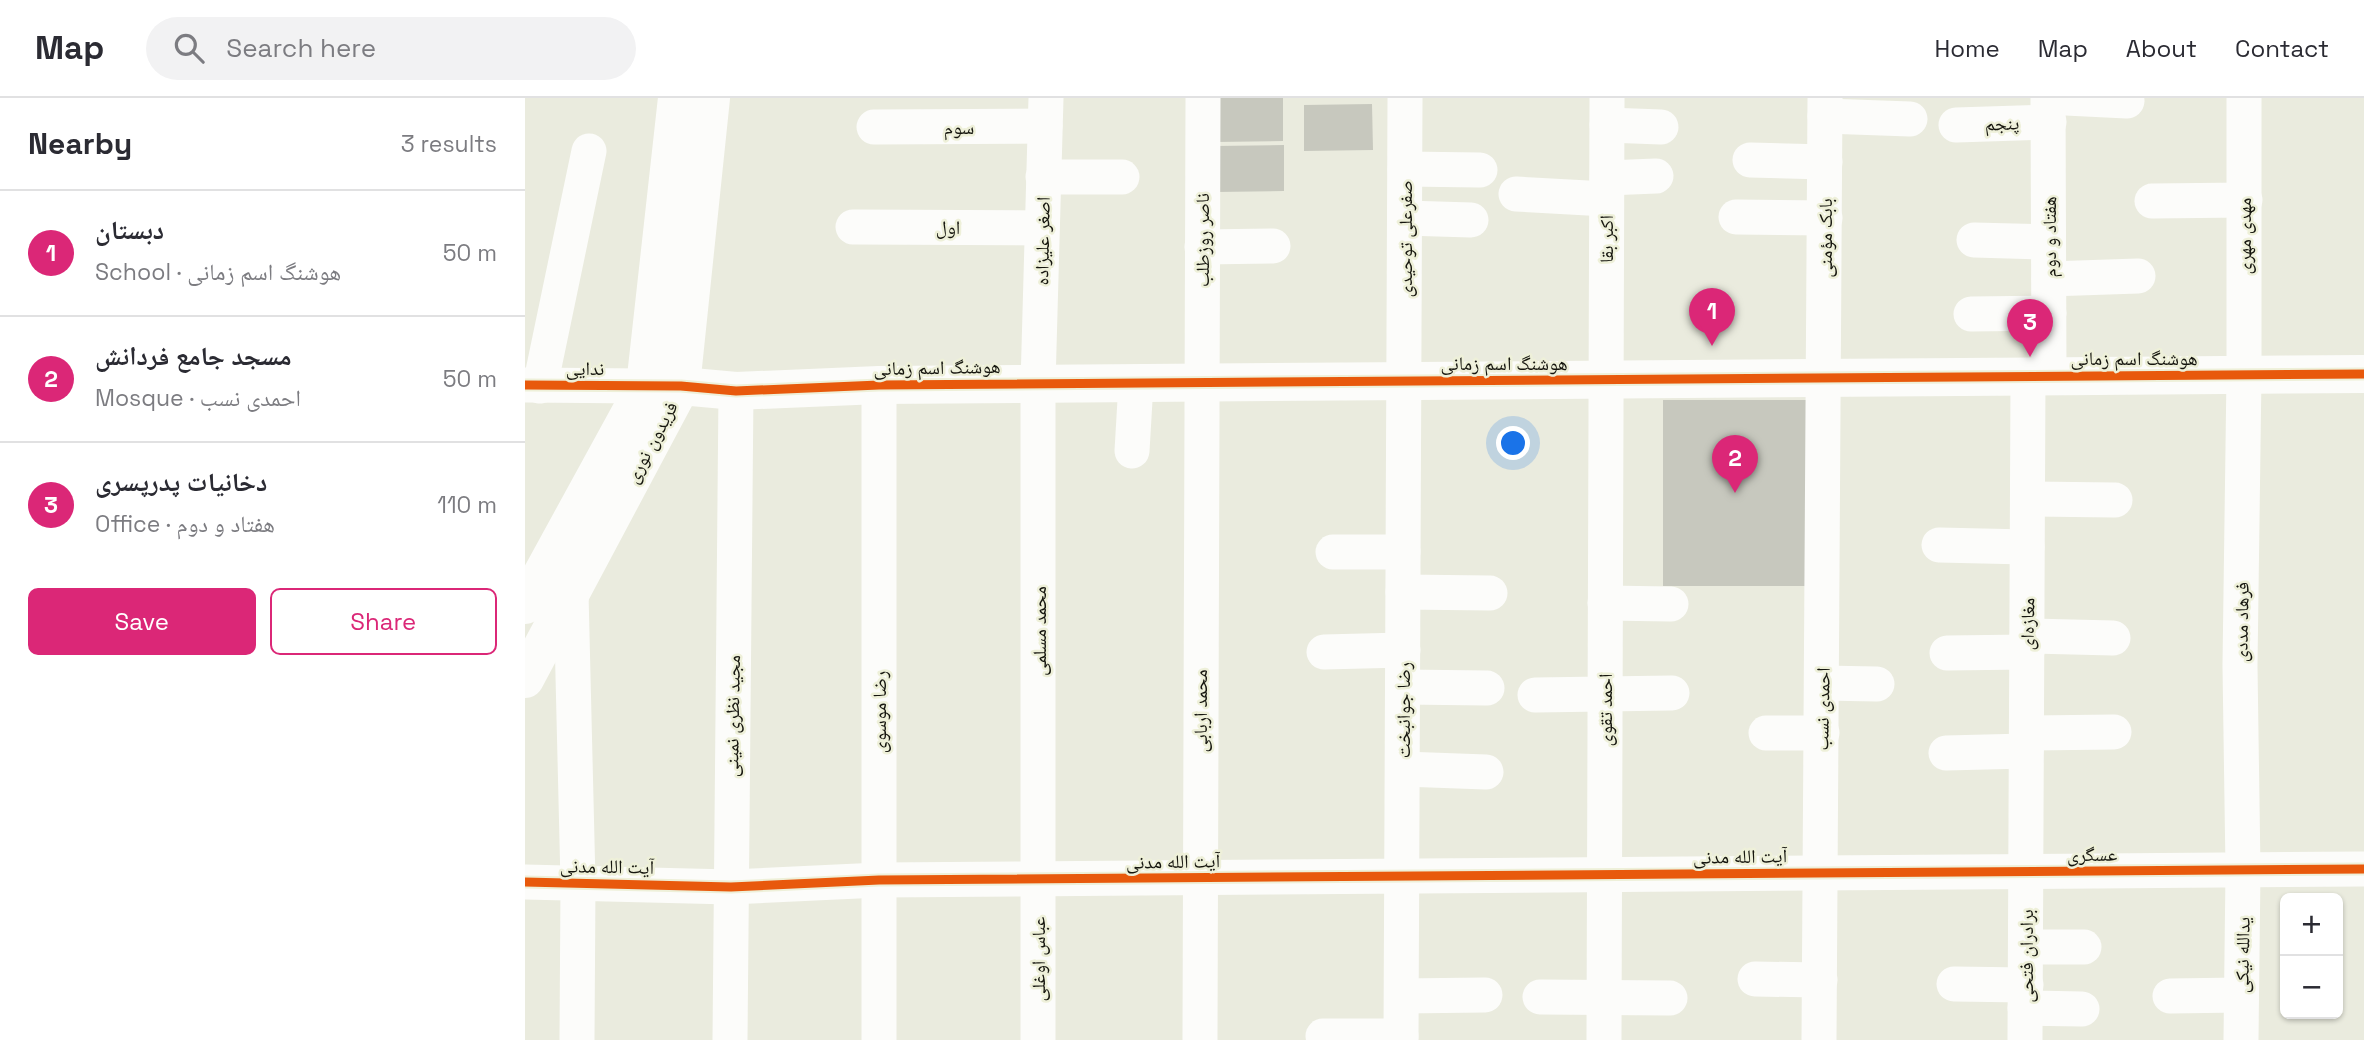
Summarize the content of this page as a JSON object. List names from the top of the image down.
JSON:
{
  "streets": {
    "street": [
      "پنجم",
      "سوم",
      "اول",
      "مهدی مهری",
      "هفتاد و دوم",
      "بابک مؤمنی",
      "صفرعلی توحیدی",
      "اکبر بقا",
      "ناصر روزطلب",
      "اصغر علیزاده",
      "هوشنگ اسم زمانی",
      "ندایی",
      "فریدون نوری",
      "فرهاد مددی",
      "مغازه‌ای",
      "محمد مسلمی",
      "احمدی نسب",
      "رضا جوانبخت",
      "احمد تقوی",
      "محمد اربابی",
      "رضا موسوی",
      "مجید نظری نمینی",
      "عسگری",
      "آیت‌ الله مدنی",
      "یدالله نیکی",
      "برادران فتحی",
      "عباس اوغلی"
    ]
  },
  "crossings": [
    ["پنجم", "هفتاد و دوم"],
    ["سوم", "اصغر علیزاده"],
    ["اول", "اصغر علیزاده"],
    ["مهدی مهری", "هوشنگ اسم زمانی"],
    ["مهدی مهری", "فرهاد مددی"],
    ["هفتاد و دوم", "هوشنگ اسم زمانی"],
    ["هفتاد و دوم", "مغازه‌ای"],
    ["بابک مؤمنی", "هوشنگ اسم زمانی"],
    ["بابک مؤمنی", "احمدی نسب"],
    ["صفرعلی توحیدی", "هوشنگ اسم زمانی"],
    ["صفرعلی توحیدی", "رضا جوانبخت"],
    ["اکبر بقا", "هوشنگ اسم زمانی"],
    ["اکبر بقا", "احمد تقوی"],
    ["ناصر روزطلب", "هوشنگ اسم زمانی"],
    ["ناصر روزطلب", "محمد اربابی"],
    ["اصغر علیزاده", "هوشنگ اسم زمانی"],
    ["اصغر علیزاده", "محمد مسلمی"],
    ["هوشنگ اسم زمانی", "ندایی"],
    ["هوشنگ اسم زمانی", "فریدون نوری"],
    ["هوشنگ اسم زمانی", "فرهاد مددی"],
    ["هوشنگ اسم زمانی", "مغازه‌ای"],
    ["هوشنگ اسم زمانی", "محمد مسلمی"],
    ["هوشنگ اسم زمانی", "احمدی نسب"],
    ["هوشنگ اسم زمانی", "رضا جوانبخت"],
    ["هوشنگ اسم زمانی", "احمد تقوی"],
    ["هوشنگ اسم زمانی", "محمد اربابی"],
    ["هوشنگ اسم زمانی", "رضا موسوی"],
    ["هوشنگ اسم زمانی", "مجید نظری نمینی"],
    ["ندایی", "فریدون نوری"],
    ["فرهاد مددی", "عسگری"],
    ["فرهاد مددی", "یدالله نیکی"],
    ["مغازه‌ای", "عسگری"],
    ["مغازه‌ای", "برادران فتحی"],
    ["محمد مسلمی", "آیت‌ الله مدنی"],
    ["محمد مسلمی", "عباس اوغلی"],
    ["احمدی نسب", "عسگری"],
    ["احمدی نسب", "آیت‌ الله مدنی"],
    ["رضا جوانبخت", "آیت‌ الله مدنی"],
    ["احمد تقوی", "آیت‌ الله مدنی"],
    ["محمد اربابی", "آیت‌ الله مدنی"],
    ["رضا موسوی", "آیت‌ الله مدنی"],
    ["مجید نظری نمینی", "آیت‌ الله مدنی"],
    ["عسگری", "آیت‌ الله مدنی"],
    ["عسگری", "یدالله نیکی"],
    ["عسگری", "برادران فتحی"],
    ["آیت‌ الله مدنی", "عباس اوغلی"]
  ],
  "page": {
    "header": "Map",
    "search": "Search here",
    "nav": [
      "Home",
      "Map",
      "About",
      "Contact"
    ],
    "heading": ["Nearby", "3 results"],
    "list": [
      {
        "mark": "1",
        "name": "دبستان",
        "note": "School · هوشنگ اسم زمانی",
        "value": "50 m"
      },
      {
        "mark": "2",
        "name": "مسجد جامع فردانش",
        "note": "Mosque · احمدی نسب",
        "value": "50 m"
      },
      {
        "mark": "3",
        "name": "دخانیات پدرپسری",
        "note": "Office · هفتاد و دوم",
        "value": "110 m"
      }
    ],
    "pins": ["1", "3", "2"],
    "buttons": ["Save", "Share"],
    "map_buttons": ["+", "−"]
  }
}
